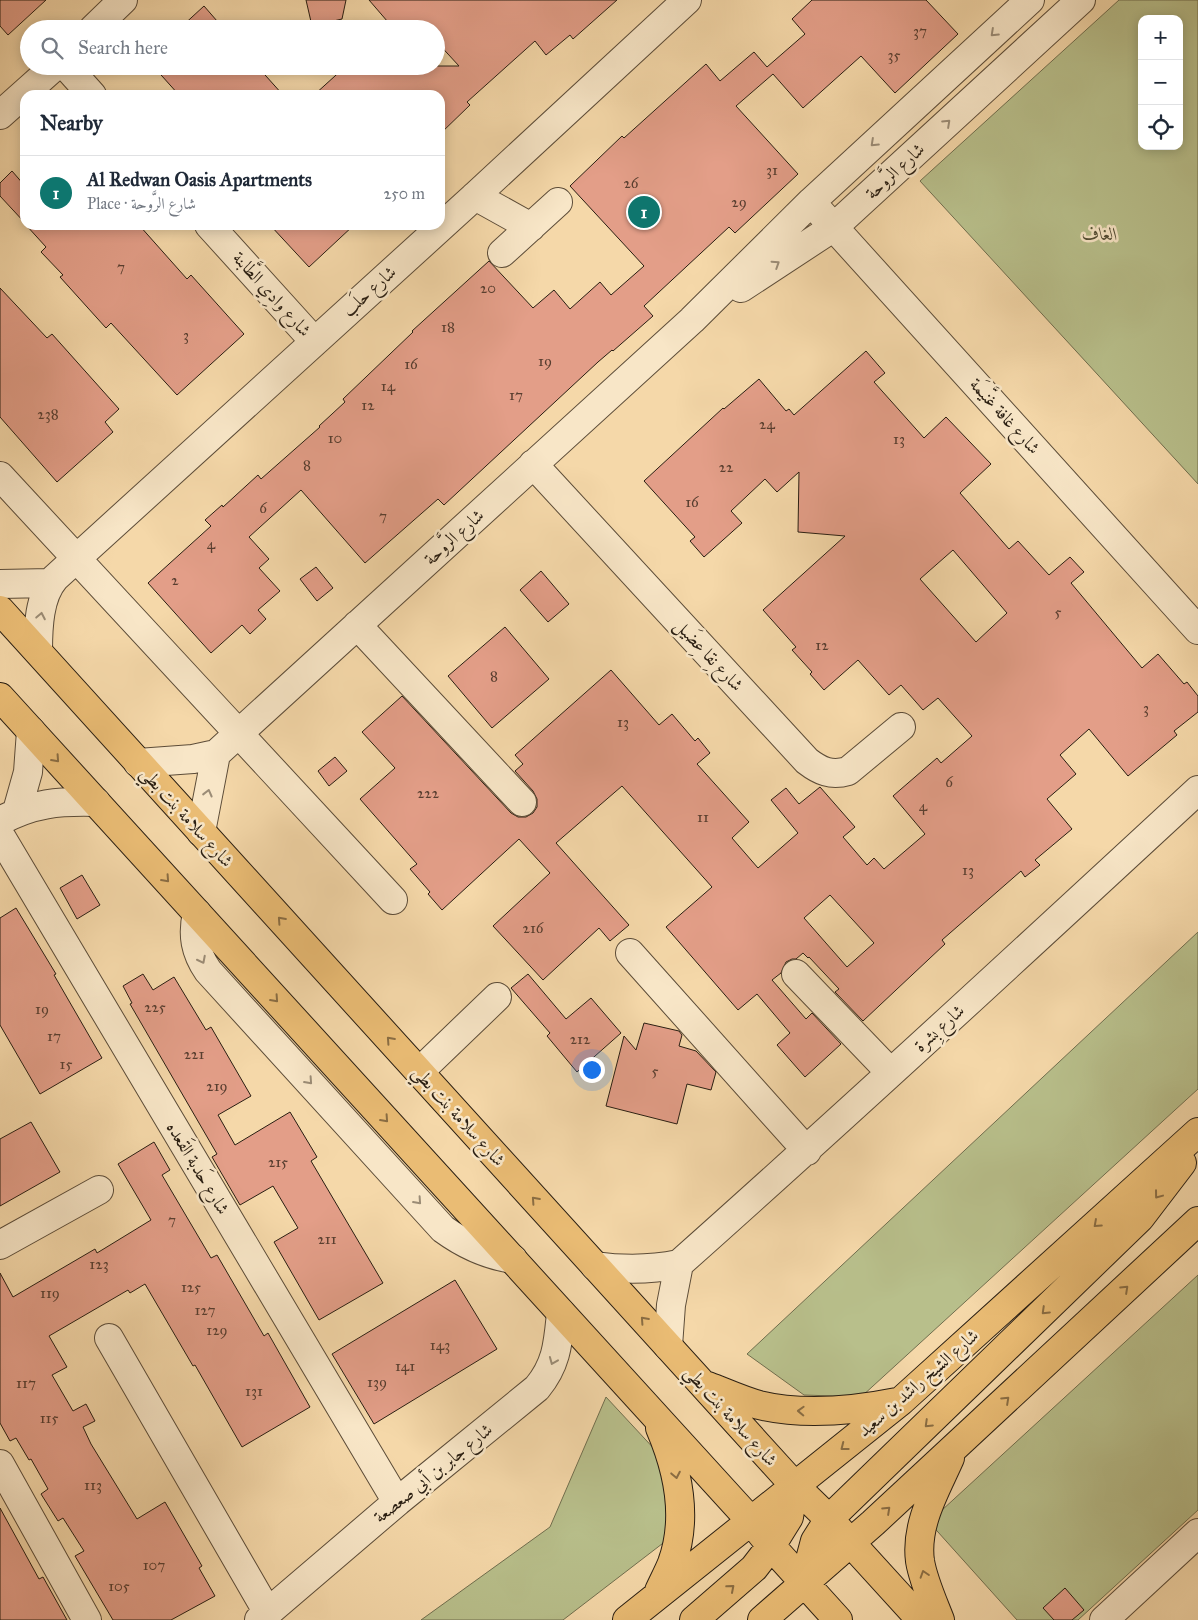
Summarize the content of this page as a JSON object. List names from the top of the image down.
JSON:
{
  "streets": {
    "main road": ["شارع سلامة بنت بطي", "شارع الشيخ راشد بن سعيد"],
    "street": [
      "شارع الرَّوحة",
      "شارع حلَب",
      "شارع وادِي الطَّابنة",
      "شارع غافة غنَّيمَة",
      "شارع نِقا عِضَيل",
      "شارع بِشرة",
      "شارع حَدبة القَعده",
      "شارع جابر بن أبي صعصعة"
    ]
  },
  "crossings": [
    ["شارع الرَّوحة", "شارع غافة غنَّيمَة"],
    ["شارع الرَّوحة", "شارع نِقا عِضَيل"],
    ["شارع حلَب", "شارع وادِي الطَّابنة"],
    ["شارع سلامة بنت بطي", "شارع الشيخ راشد بن سعيد"],
    ["شارع حَدبة القَعده", "شارع جابر بن أبي صعصعة"]
  ],
  "parks": ["الغاف"],
  "house_numbers": [
    "37",
    "35",
    "31",
    "26",
    "29",
    "7",
    "20",
    "18",
    "3",
    "19",
    "16",
    "14",
    "17",
    "12",
    "238",
    "24",
    "10",
    "13",
    "8",
    "22",
    "16",
    "6",
    "7",
    "4",
    "2",
    "5",
    "12",
    "8",
    "3",
    "13",
    "6",
    "222",
    "4",
    "11",
    "13",
    "216",
    "225",
    "19",
    "17",
    "212",
    "221",
    "15",
    "5",
    "219",
    "215",
    "7",
    "211",
    "123",
    "125",
    "119",
    "127",
    "129",
    "143",
    "141",
    "139",
    "117",
    "131",
    "115",
    "113",
    "107",
    "105"
  ],
  "page": {
    "map_buttons": ["+", "−"],
    "search": "Search here",
    "heading": "Nearby",
    "list": [
      {
        "mark": "1",
        "name": "Al Redwan Oasis Apartments",
        "note": "Place · شارع الرَّوحة",
        "value": "250 m"
      }
    ],
    "pins": "1"
  }
}
